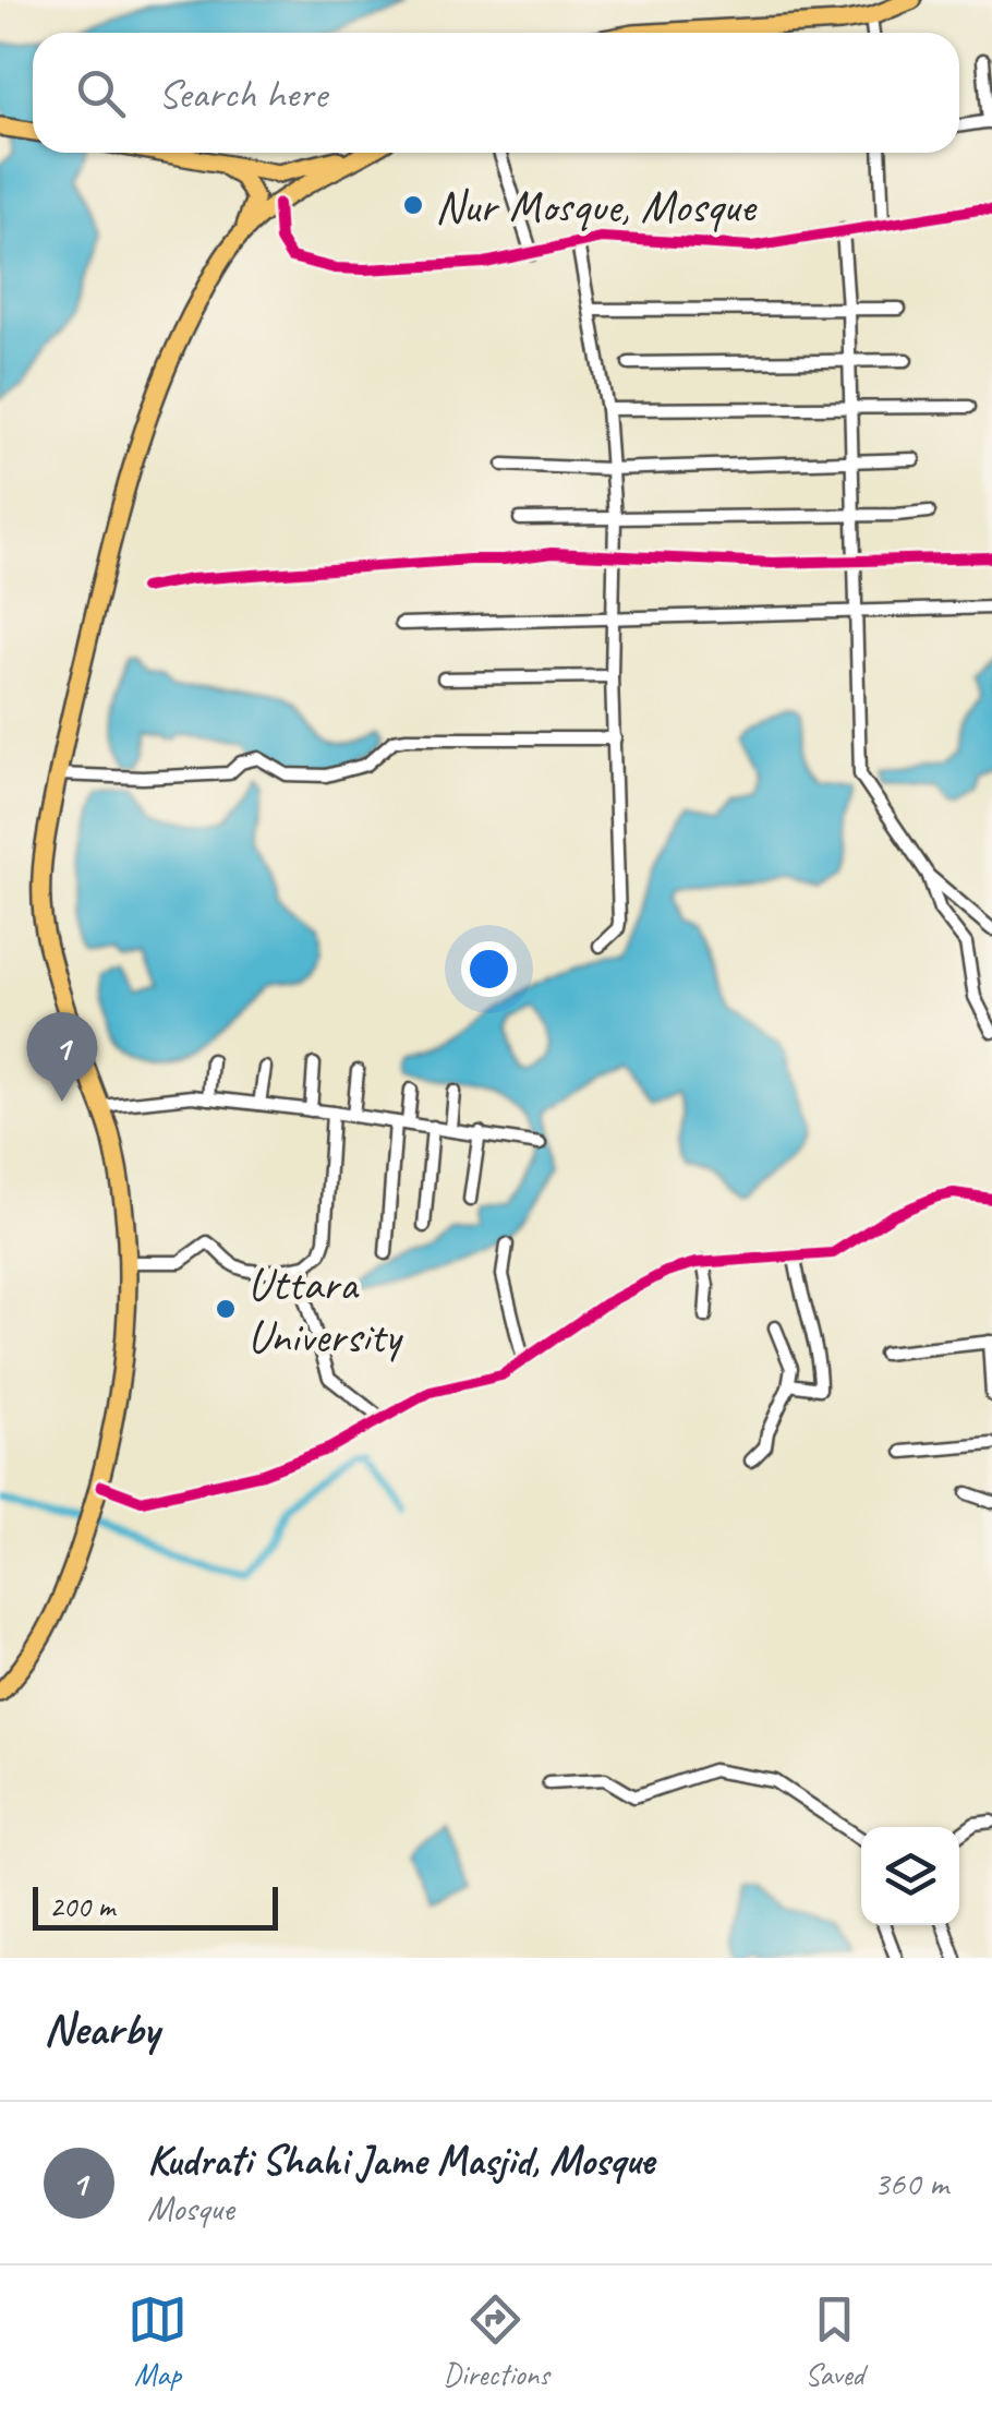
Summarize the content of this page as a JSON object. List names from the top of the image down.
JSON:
{
  "places": ["Nur Mosque, Mosque", "Uttara University"],
  "scale_bar": "200 m",
  "page": {
    "search": "Search here",
    "pins": "1",
    "scale": "200 m",
    "heading": "Nearby",
    "list": [
      {
        "mark": "1",
        "name": "Kudrati Shahi Jame Masjid, Mosque",
        "note": "Mosque",
        "value": "360 m"
      }
    ],
    "nav": ["Map", "Directions", "Saved"]
  }
}
